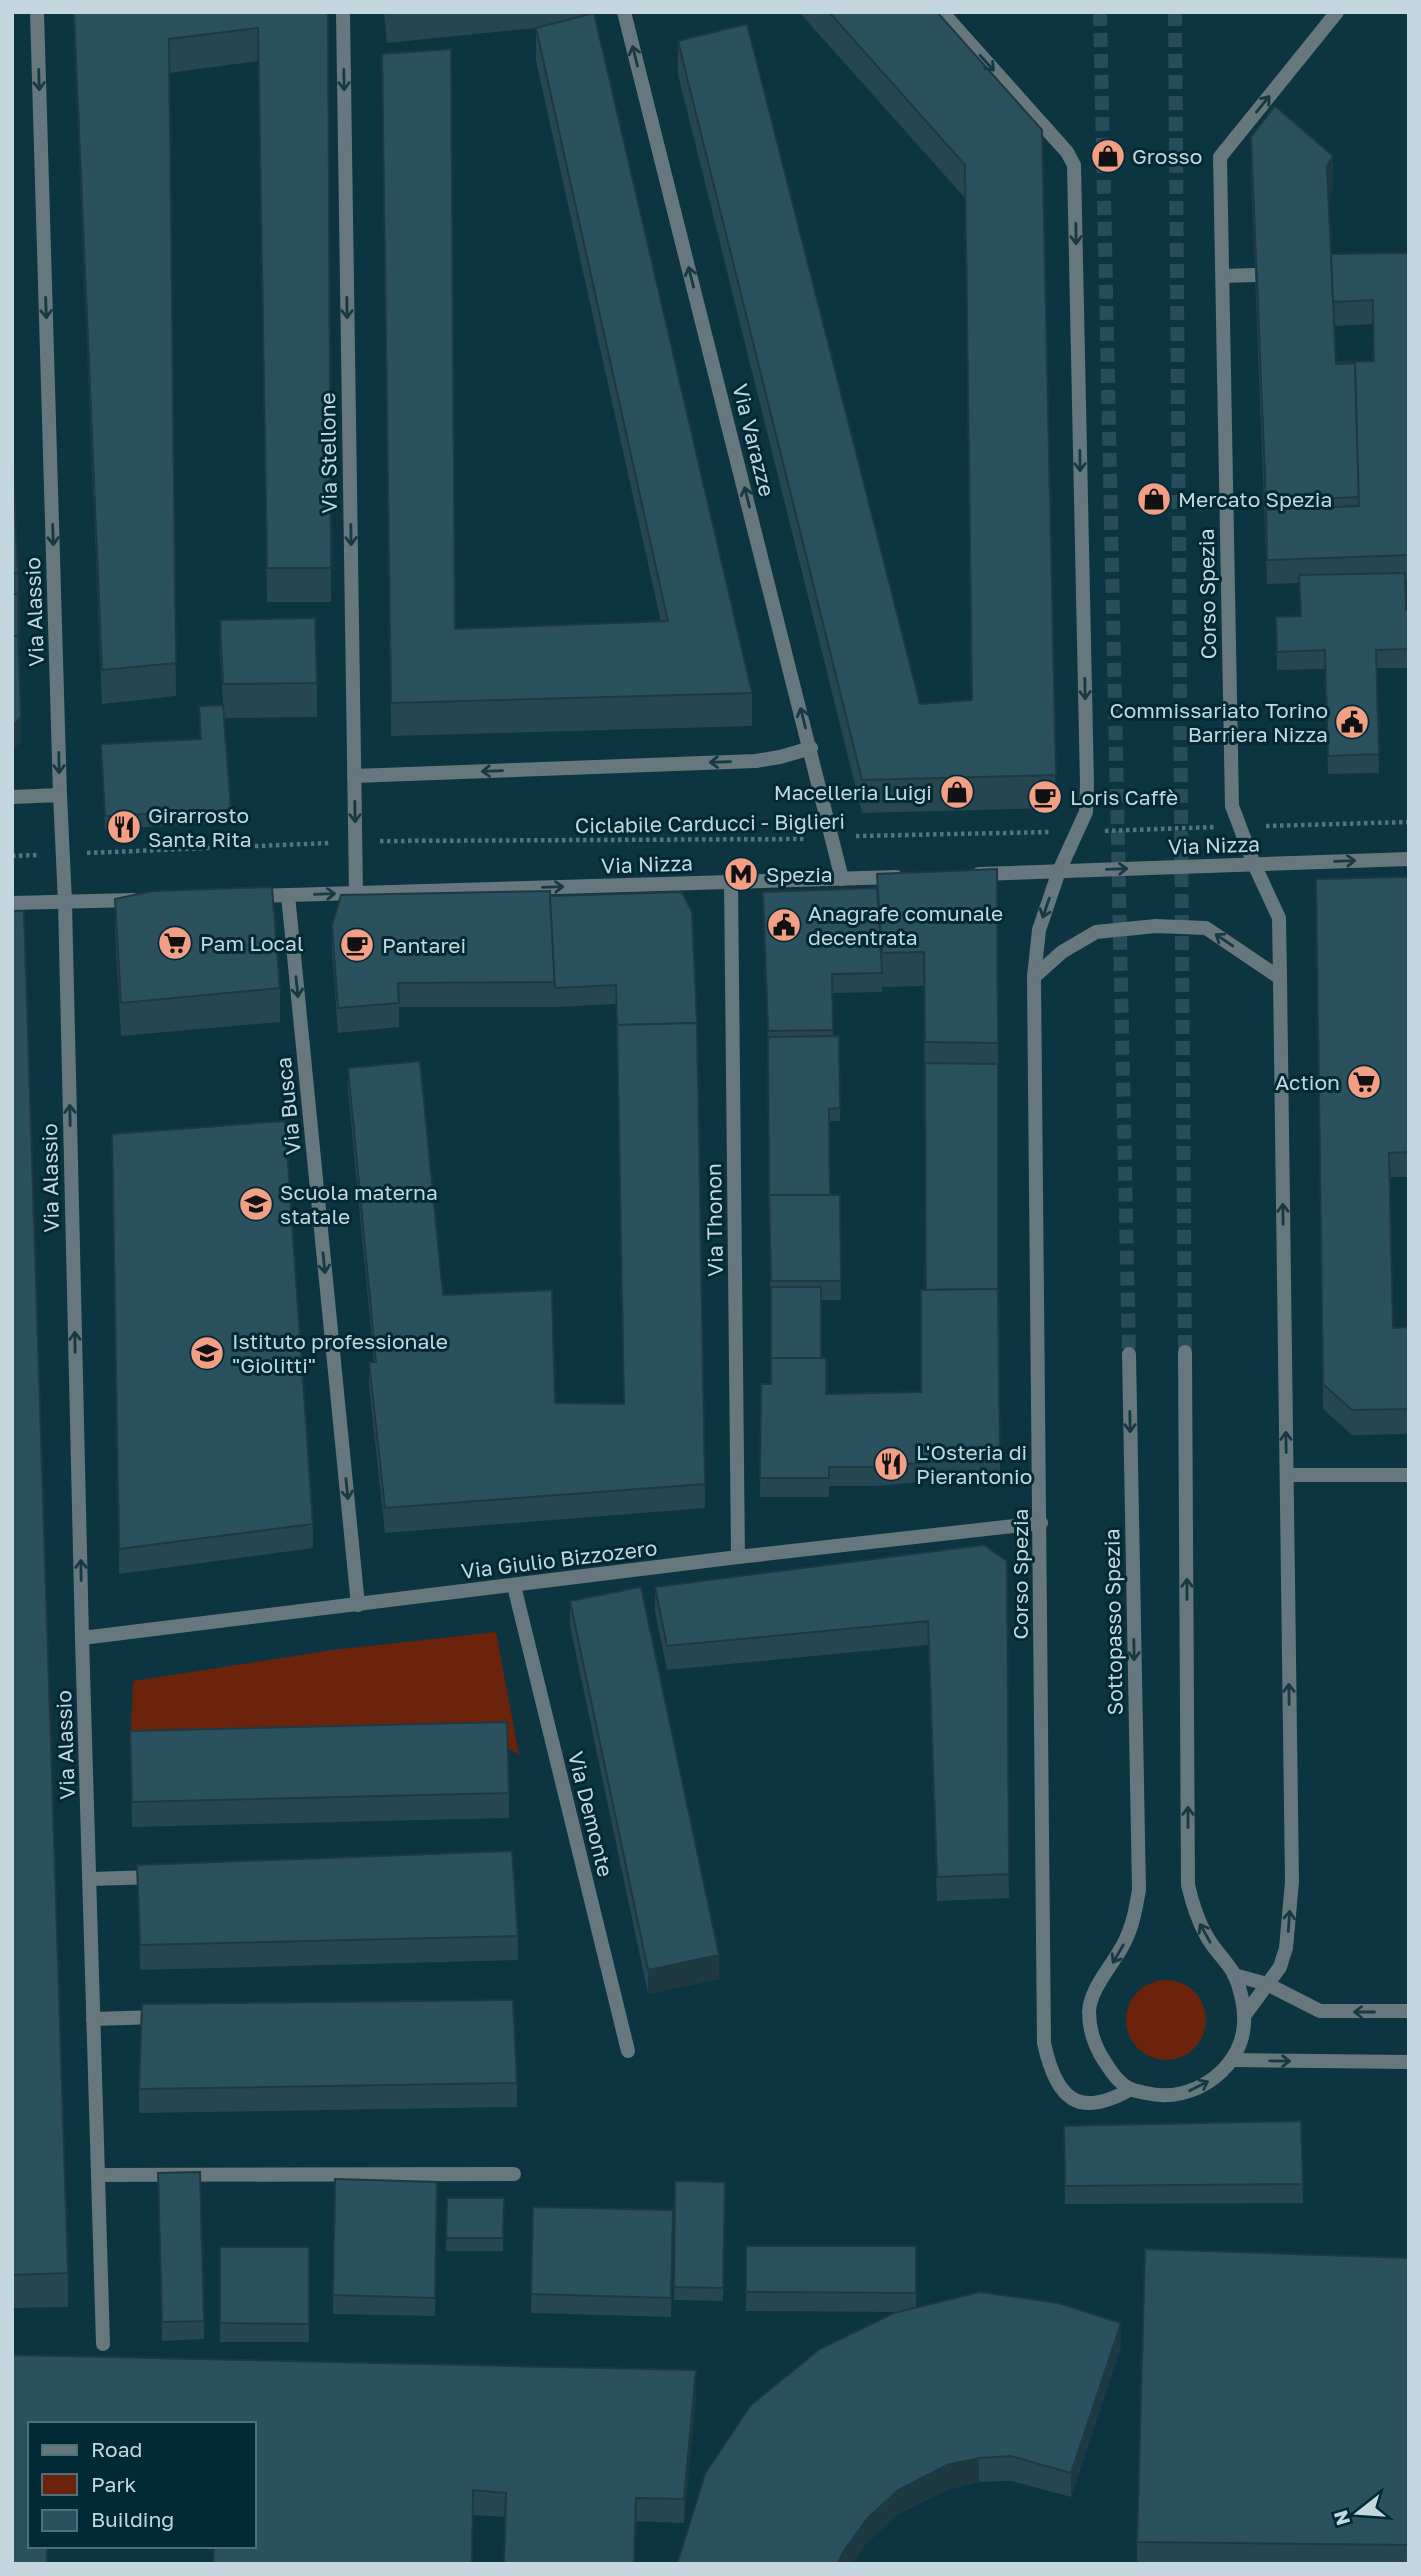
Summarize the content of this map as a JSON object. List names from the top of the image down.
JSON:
{
  "streets": {
    "street": [
      "Via Varazze",
      "Via Stellone",
      "Corso Spezia",
      "Via Alassio",
      "Via Nizza",
      "Via Busca",
      "Via Thonon",
      "Via Giulio Bizzozero",
      "Sottopasso Spezia",
      "Via Demonte"
    ],
    "path": ["Ciclabile Carducci - Biglieri"]
  },
  "crossings": [
    ["Via Varazze", "Ciclabile Carducci - Biglieri"],
    ["Via Varazze", "Via Nizza"],
    ["Via Stellone", "Ciclabile Carducci - Biglieri"],
    ["Via Stellone", "Via Nizza"],
    ["Corso Spezia", "Ciclabile Carducci - Biglieri"],
    ["Corso Spezia", "Via Nizza"],
    ["Corso Spezia", "Via Giulio Bizzozero"],
    ["Corso Spezia", "Sottopasso Spezia"],
    ["Via Alassio", "Ciclabile Carducci - Biglieri"],
    ["Via Alassio", "Via Giulio Bizzozero"],
    ["Via Nizza", "Via Busca"],
    ["Via Nizza", "Via Thonon"],
    ["Via Busca", "Via Giulio Bizzozero"],
    ["Via Thonon", "Via Giulio Bizzozero"],
    ["Via Giulio Bizzozero", "Via Demonte"]
  ],
  "one_way": [
    "Via Varazze",
    "Via Stellone",
    "Via Busca",
    "Sottopasso Spezia"
  ],
  "places": {
    "shop": ["Grosso", "Mercato Spezia", "Macelleria Luigi"],
    "public building": ["Commissariato Torino Barriera Nizza", "Anagrafe comunale decentrata"],
    "cafe": ["Loris Caffè", "Pantarei"],
    "restaurant": ["Girarrosto Santa Rita", "L'Osteria di Pierantonio"],
    "metro station": ["Spezia"],
    "supermarket": ["Pam Local", "Action"],
    "school or university": ["Scuola materna statale", "Istituto professionale \"Giolitti\""]
  },
  "legend": ["Road", "Park", "Building"],
  "north": "left"
}
